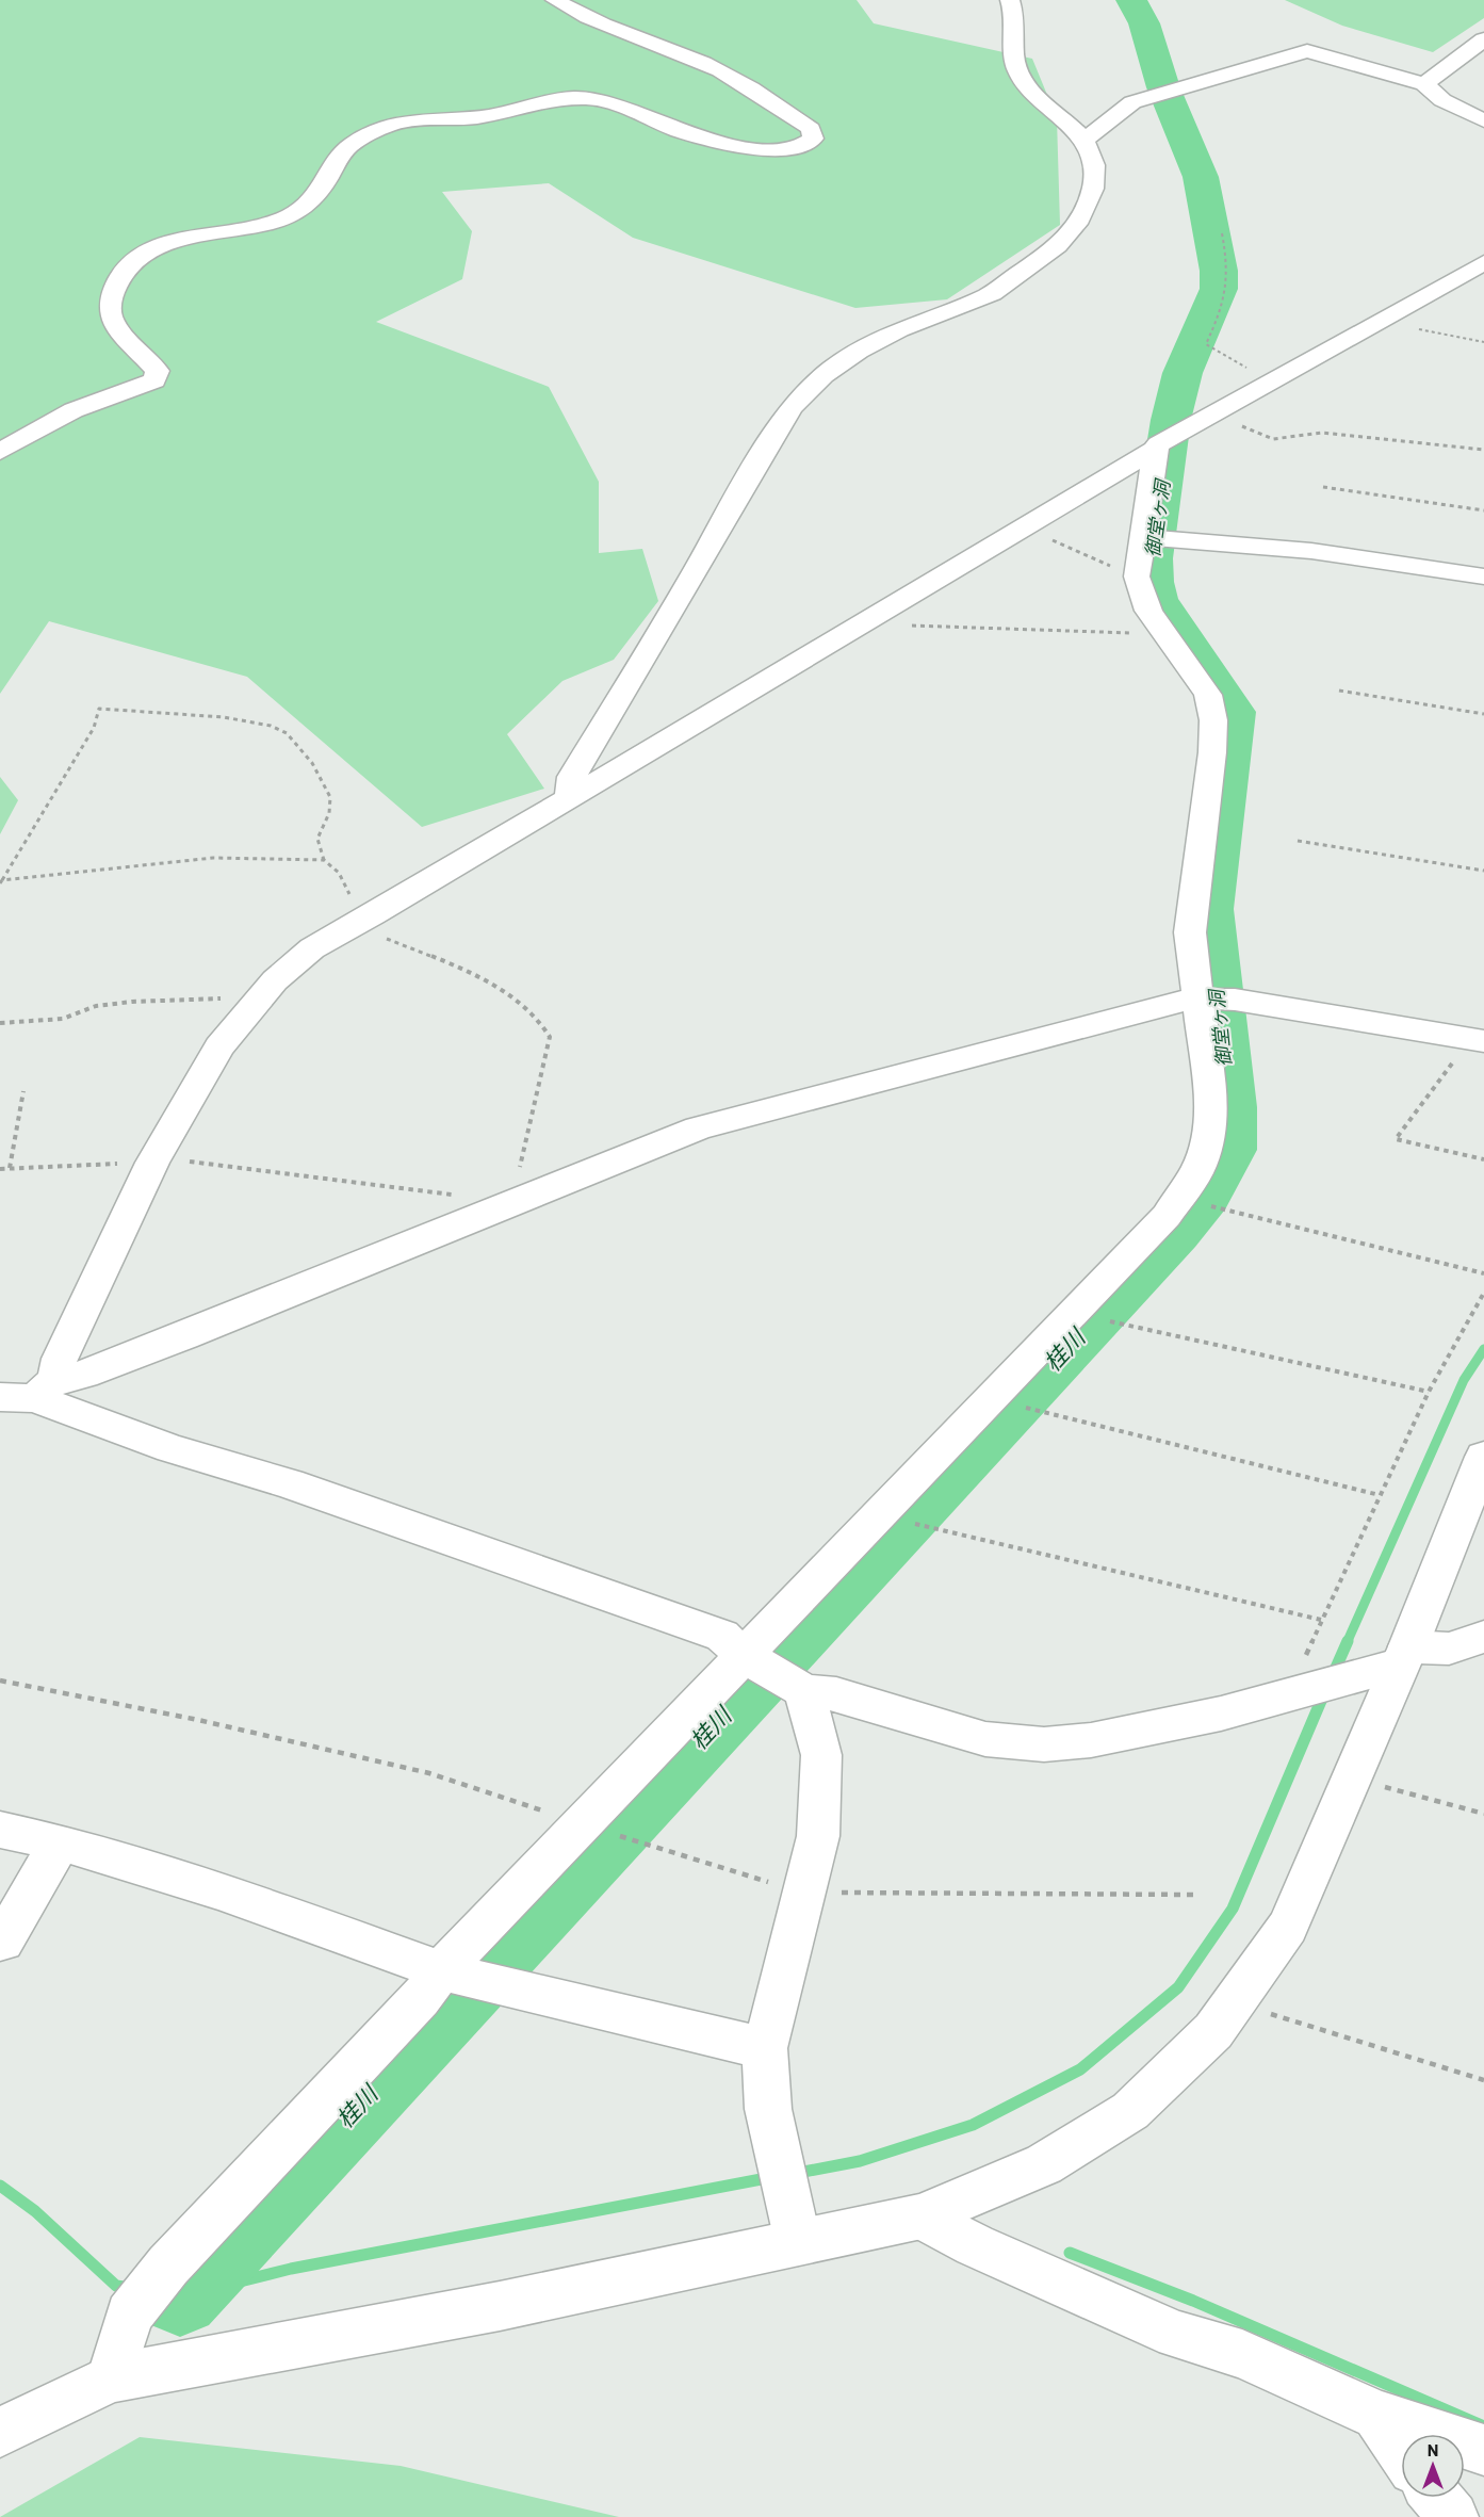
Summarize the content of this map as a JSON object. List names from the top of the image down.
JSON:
{
  "water": ["御堂ヶ洞", "桂川"],
  "north": "top"
}
